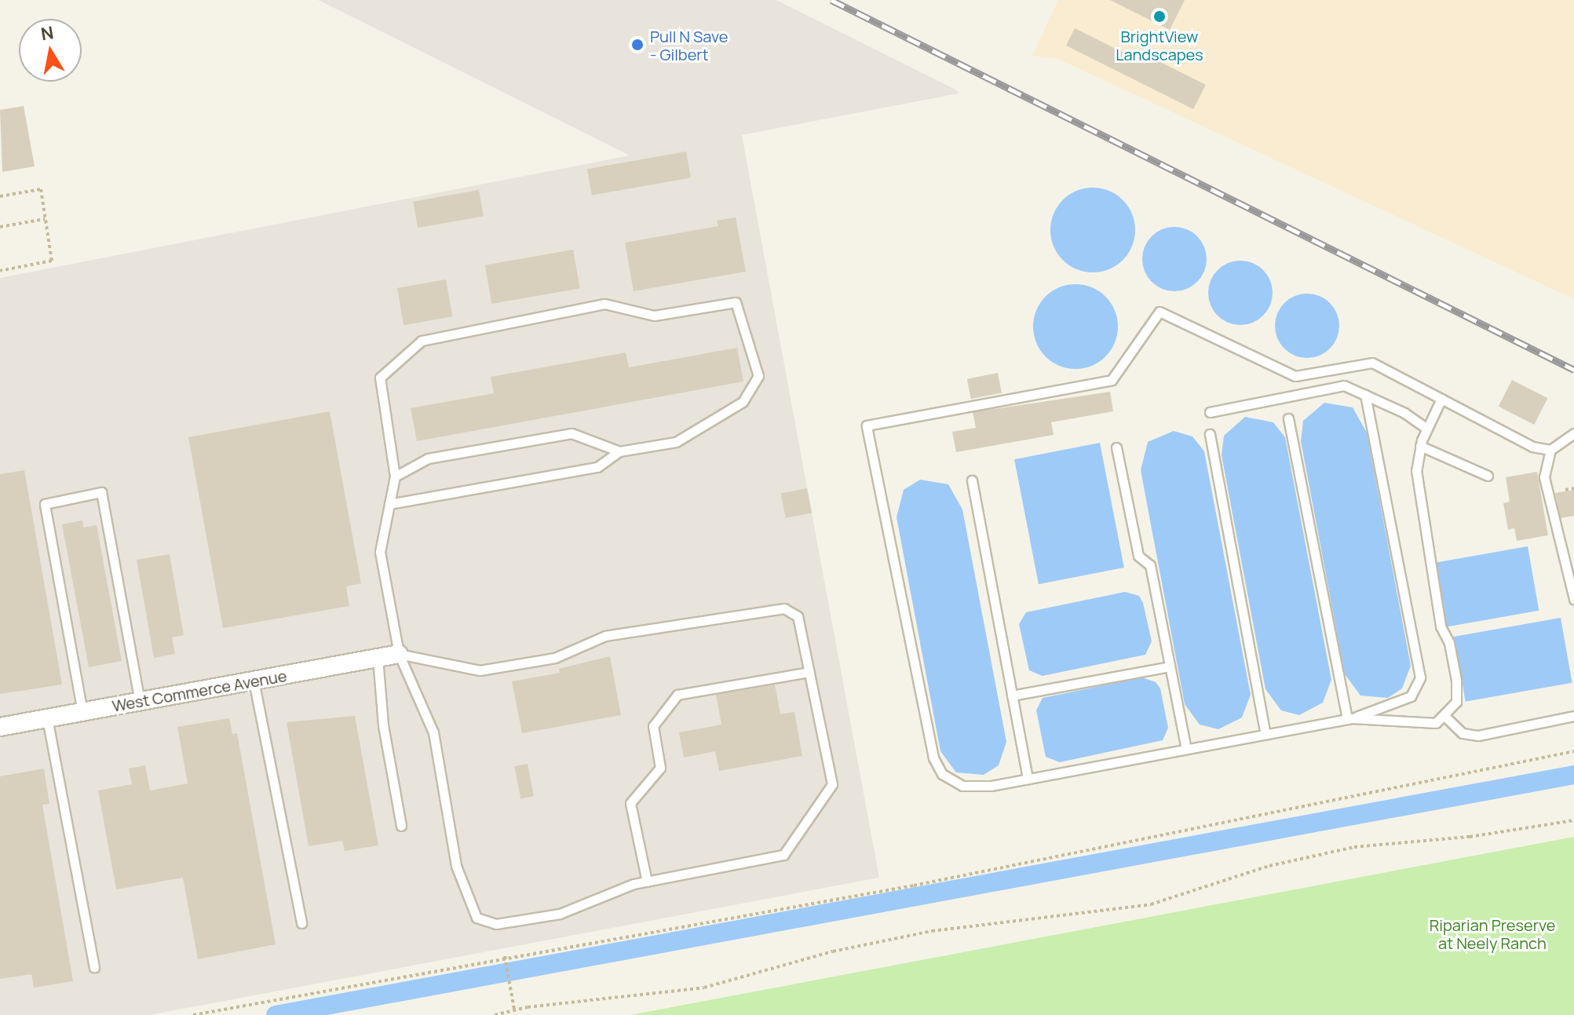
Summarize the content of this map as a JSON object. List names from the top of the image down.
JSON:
{
  "streets": {
    "street": ["West Commerce Avenue"]
  },
  "parks": ["Riparian Preserve at Neely Ranch"],
  "places": ["BrightView Landscapes", "Pull N Save - Gilbert"],
  "north": "top"
}
